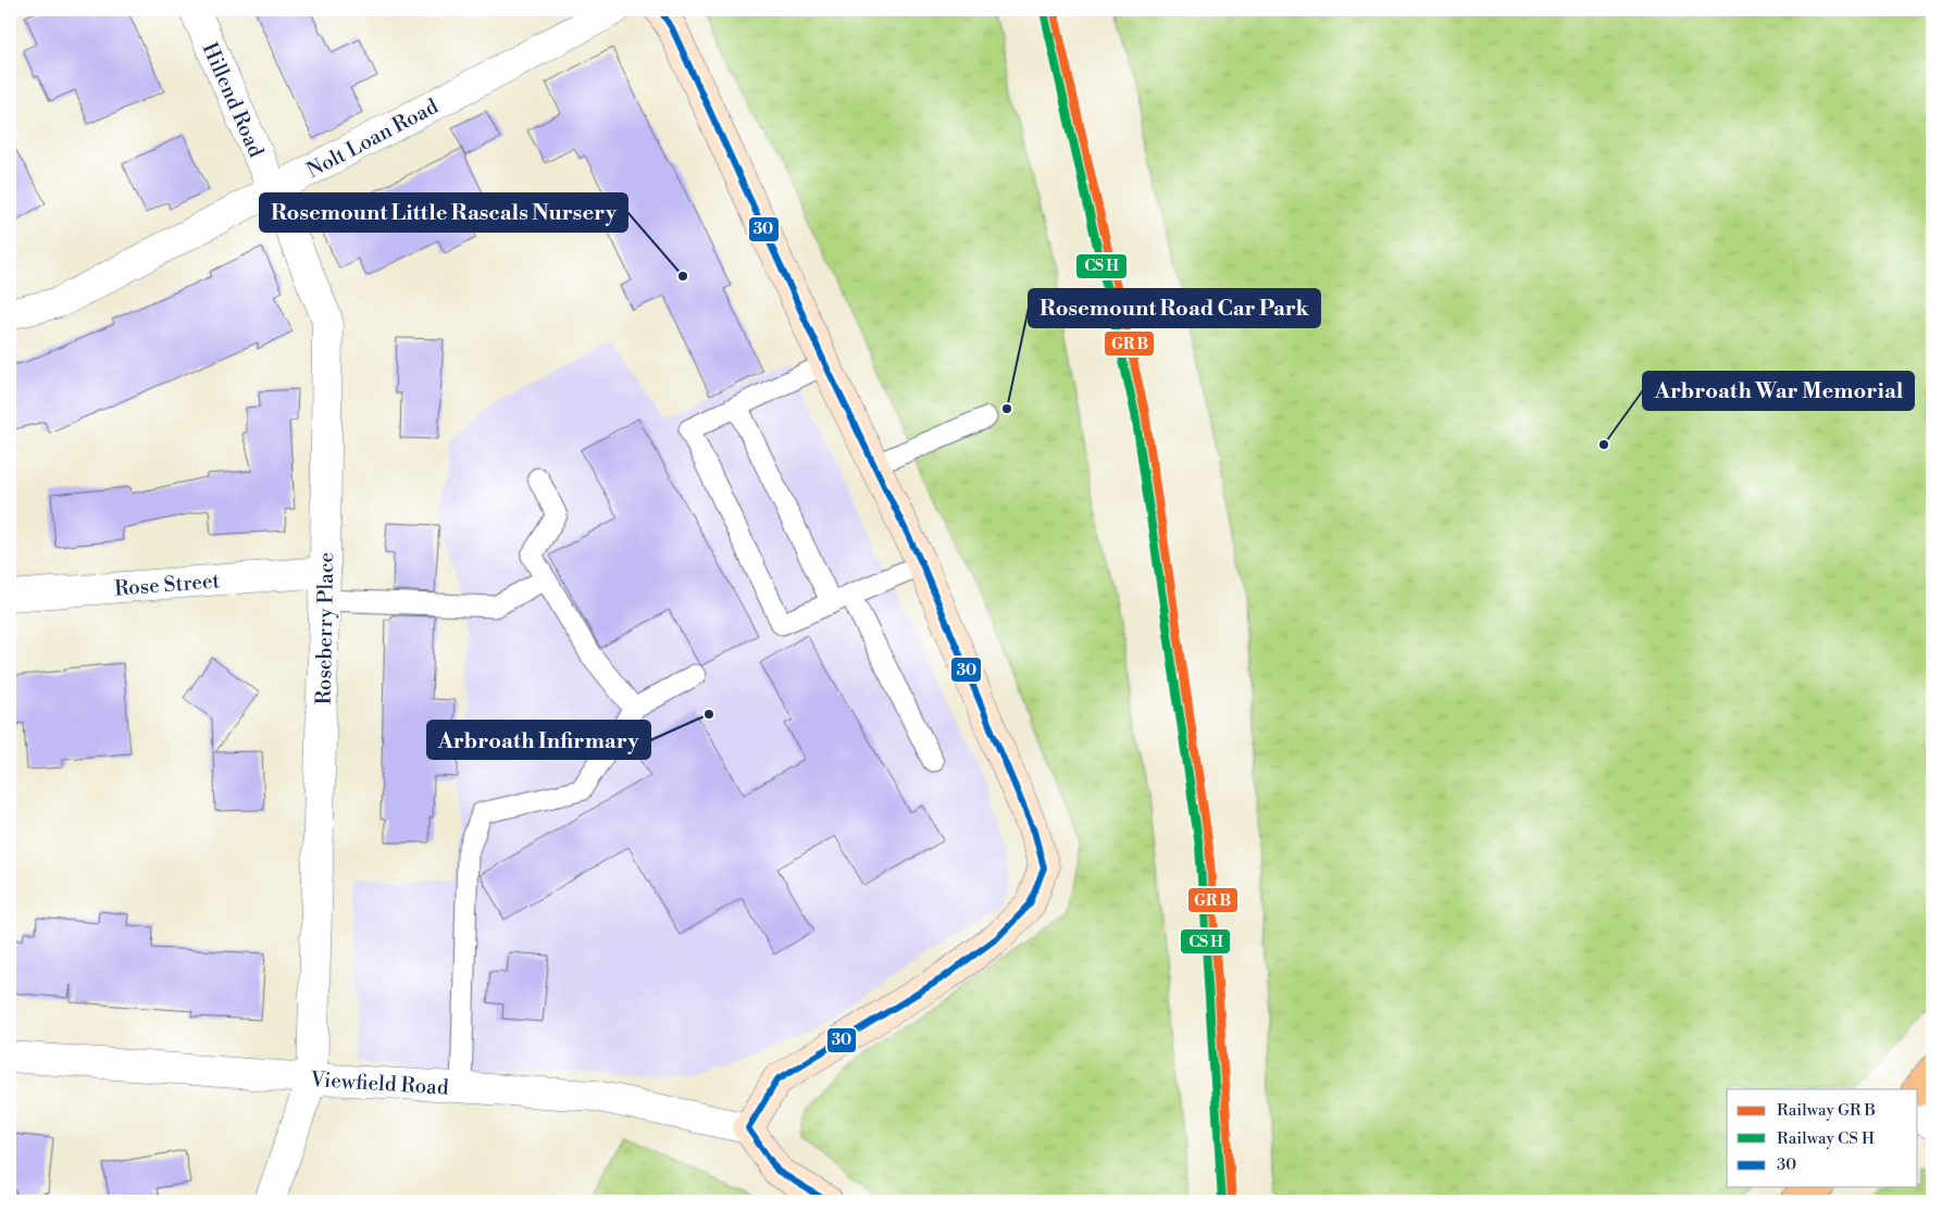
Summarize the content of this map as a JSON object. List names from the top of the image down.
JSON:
{
  "streets": {
    "street": [
      "Hillend Road",
      "Nolt Loan Road",
      "Rose Street",
      "Roseberry Place",
      "Viewfield Road"
    ]
  },
  "crossings": [
    ["Hillend Road", "Nolt Loan Road"],
    ["Hillend Road", "Roseberry Place"],
    ["Nolt Loan Road", "Roseberry Place"],
    ["Rose Street", "Roseberry Place"],
    ["Roseberry Place", "Viewfield Road"]
  ],
  "places": [
    "Rosemount Little Rascals Nursery",
    "Rosemount Road Car Park",
    "Arbroath War Memorial",
    "Arbroath Infirmary"
  ],
  "lines": ["transit line 30"],
  "legend": ["Railway GR B", "Railway CS H", "30"]
}
